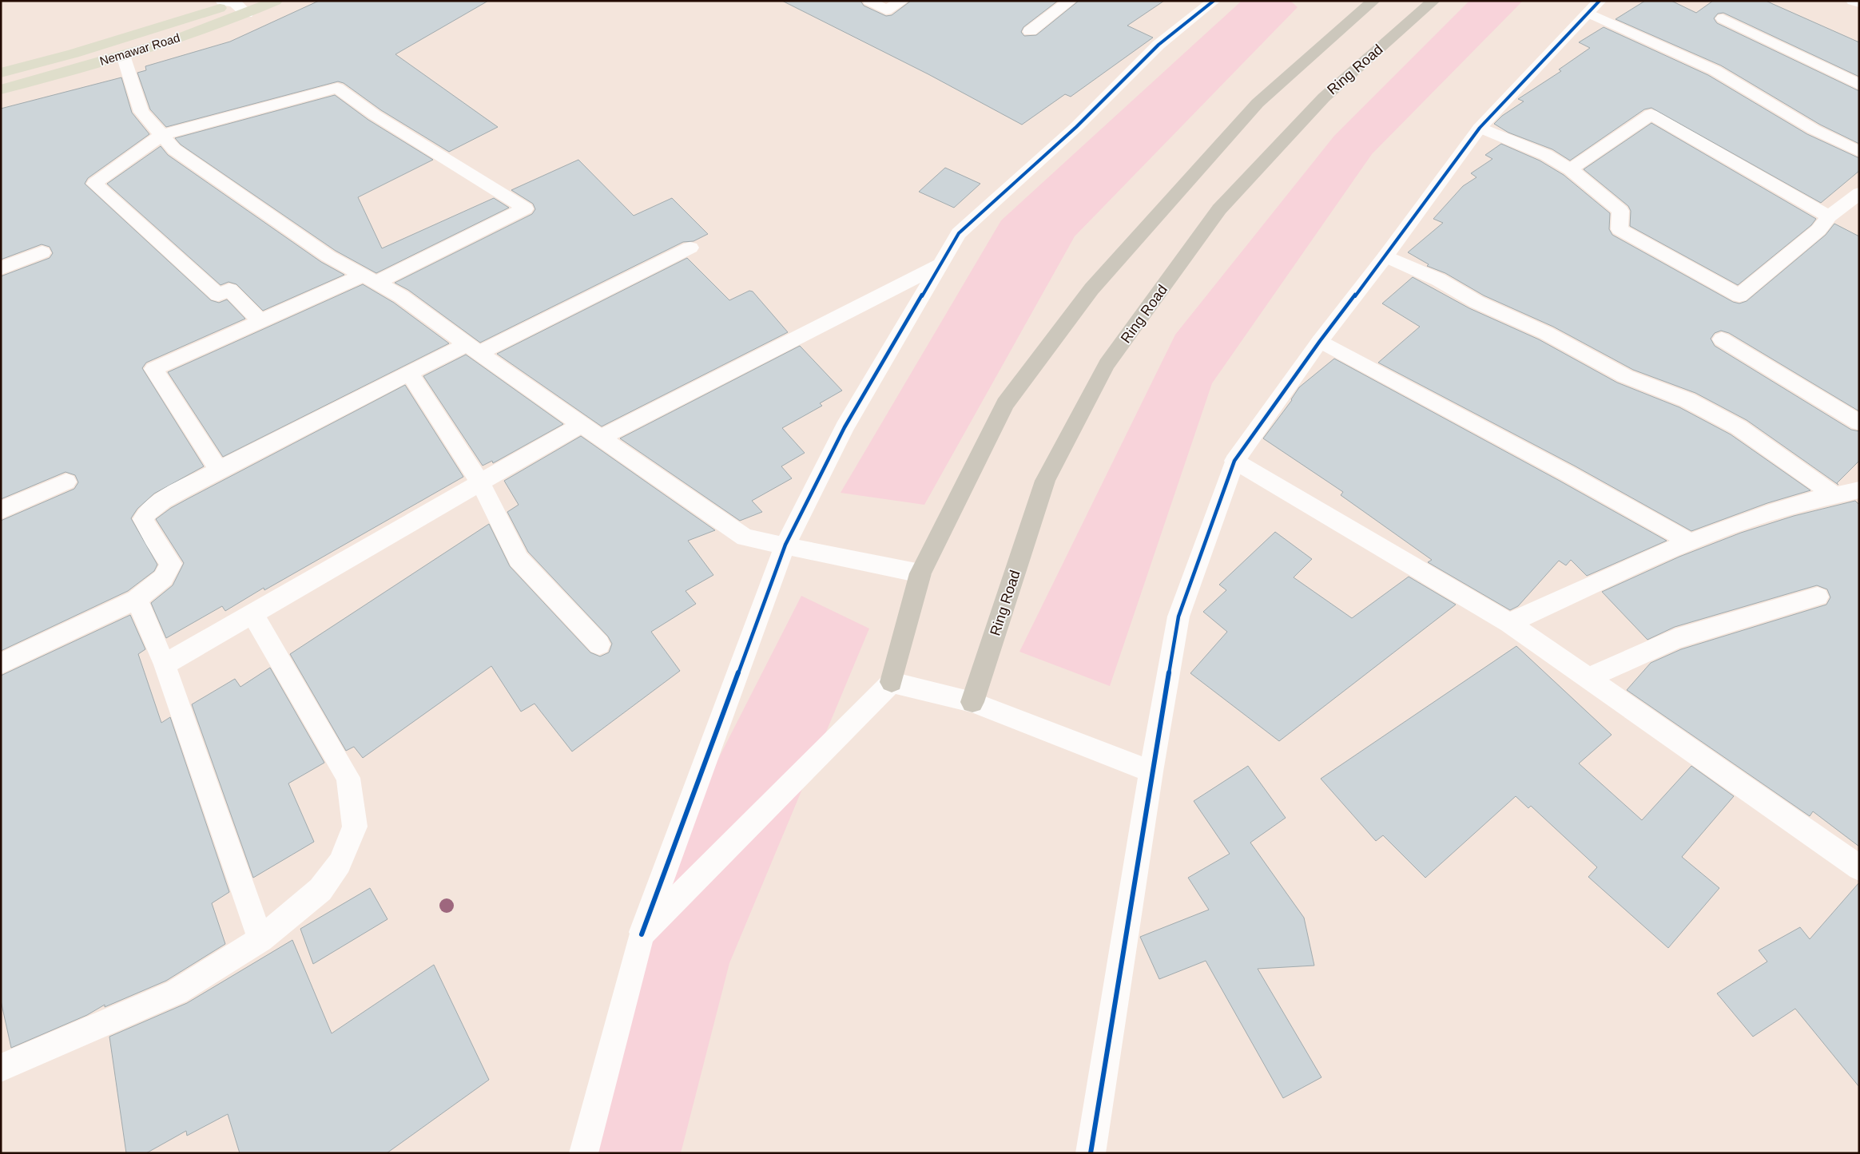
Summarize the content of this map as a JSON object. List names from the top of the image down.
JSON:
{
  "streets": {
    "highway": ["Nemawar Road"],
    "main road": ["Ring Road"]
  }
}
